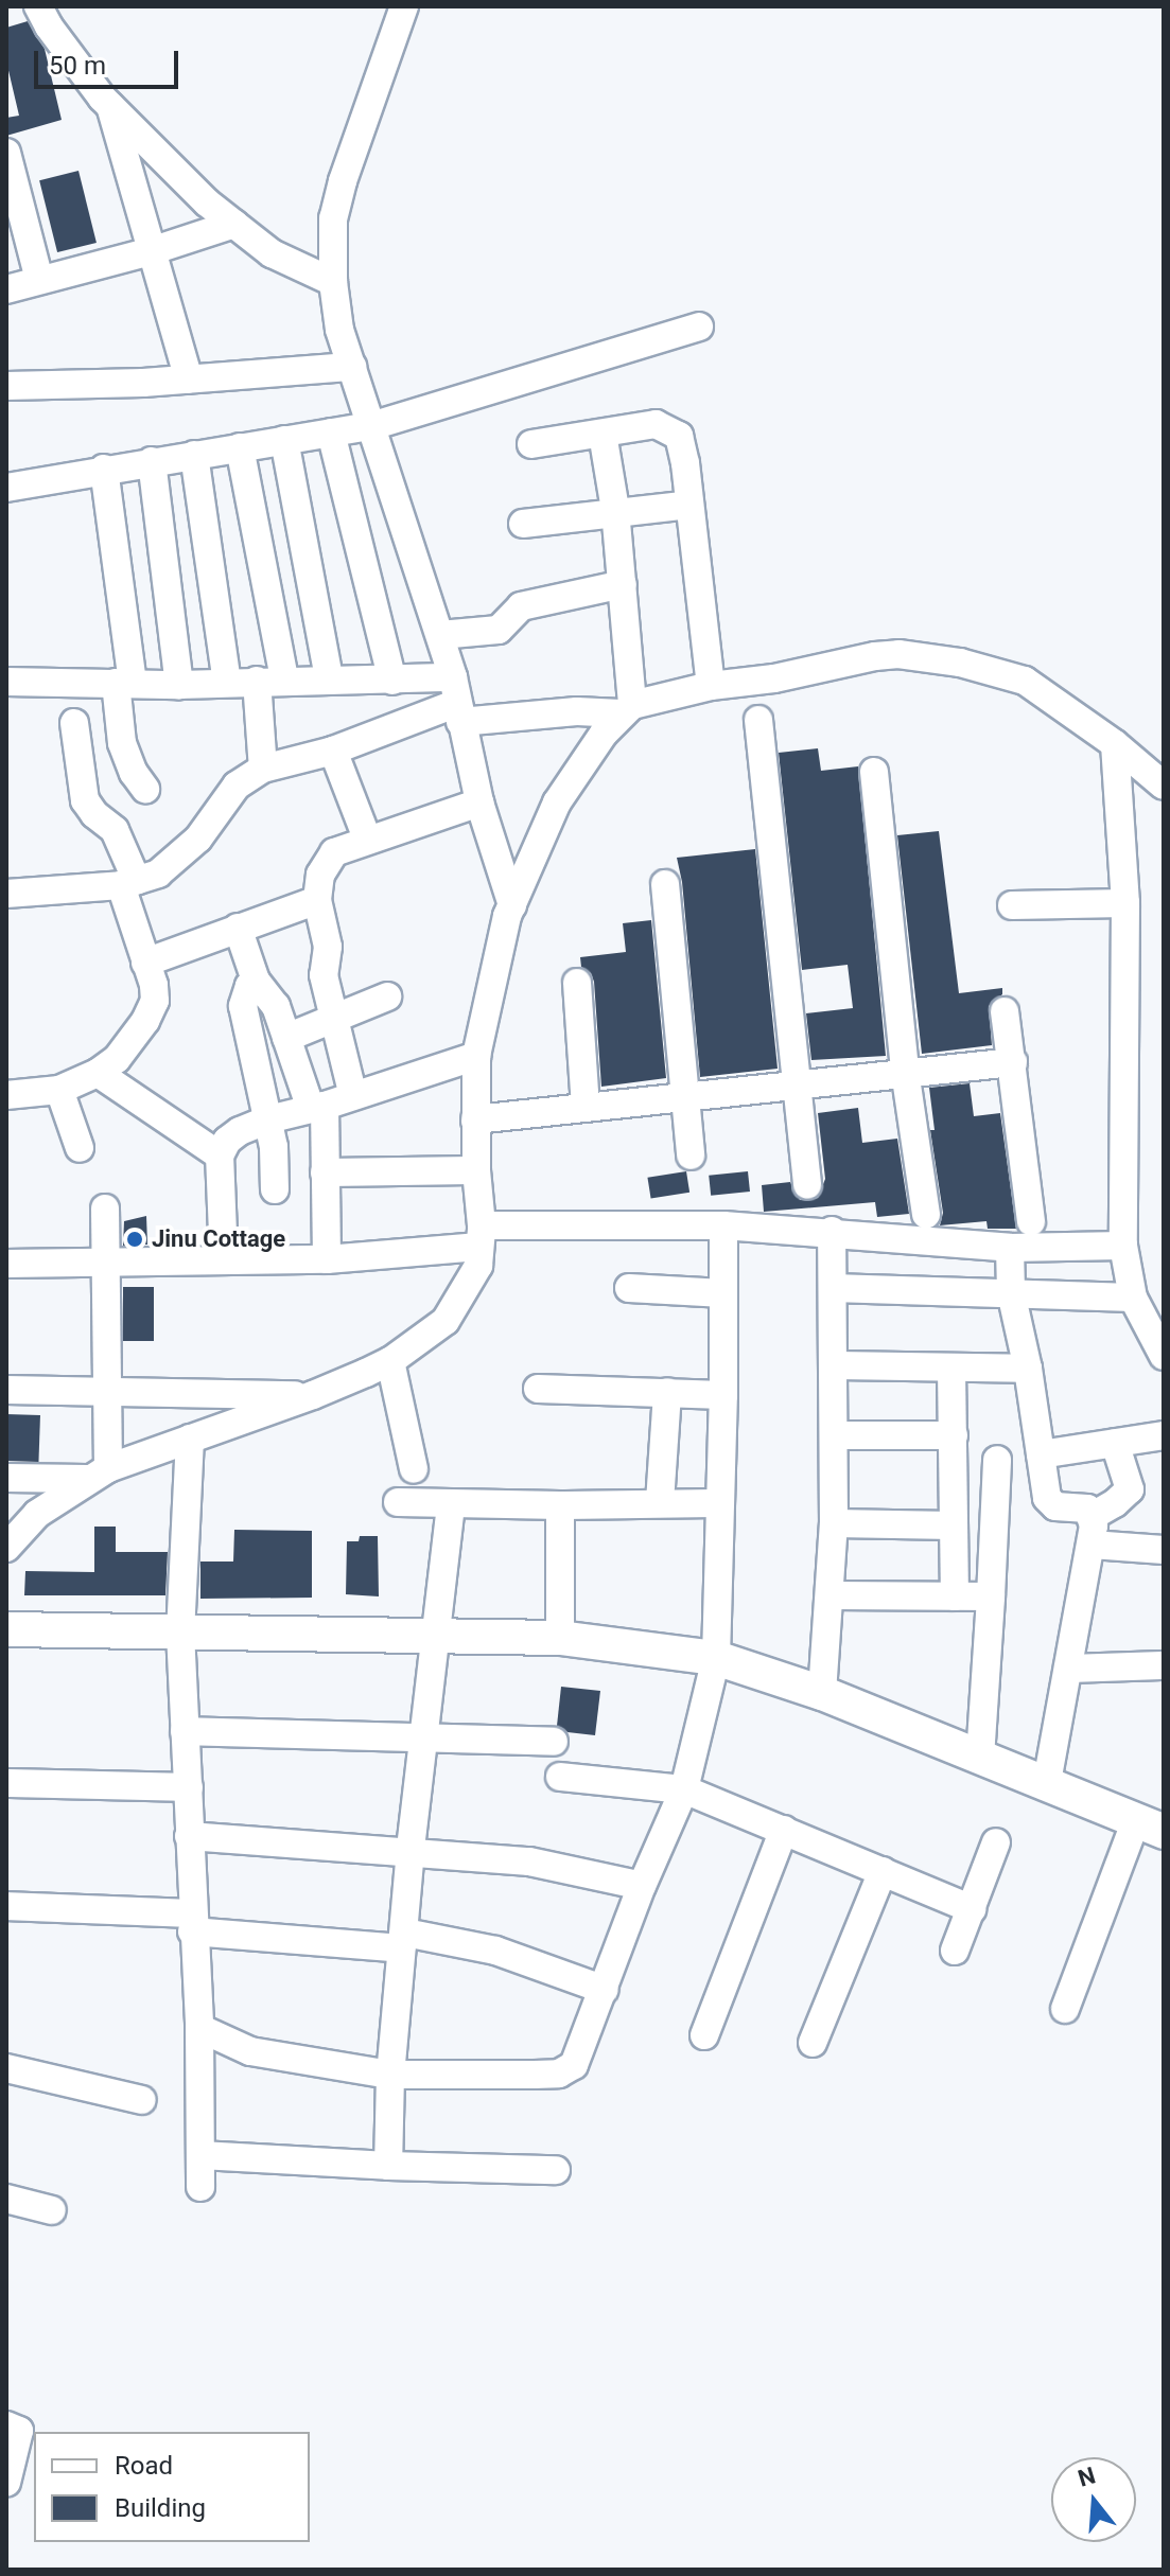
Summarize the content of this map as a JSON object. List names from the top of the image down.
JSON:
{
  "places": ["Jinu Cottage"],
  "legend": ["Road", "Building"],
  "scale_bar": "50 m",
  "north": "top"
}
